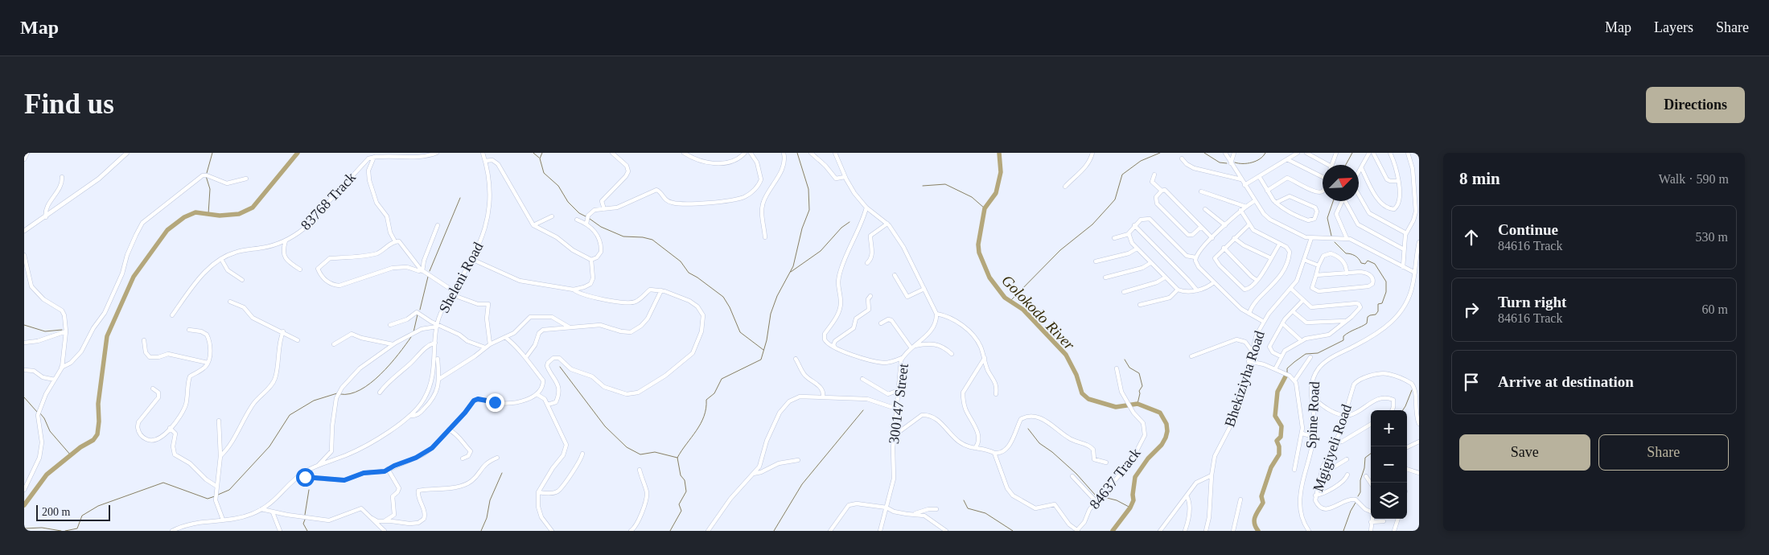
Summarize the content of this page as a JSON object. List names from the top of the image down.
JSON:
{
  "streets": {
    "street": [
      "83768 Track",
      "Sheleni Road",
      "Bhekiziyha Road",
      "300147 Street",
      "Spine Road",
      "Mgigiyeli Road",
      "84637 Track"
    ]
  },
  "water": ["Golokodo River"],
  "scale_bar": "200 m",
  "north": "top right",
  "page": {
    "header": "Map",
    "nav": ["Map", "Layers", "Share"],
    "buttons": [
      "Directions",
      ["Save", "Share"]
    ],
    "title": "Find us",
    "heading": ["8 min", "Walk · 590 m"],
    "list": [
      ["Continue", "84616 Track", "530 m"],
      ["Turn right", "84616 Track", "60 m"],
      "Arrive at destination"
    ],
    "map_buttons": ["+", "−"],
    "scale": "200 m"
  }
}
